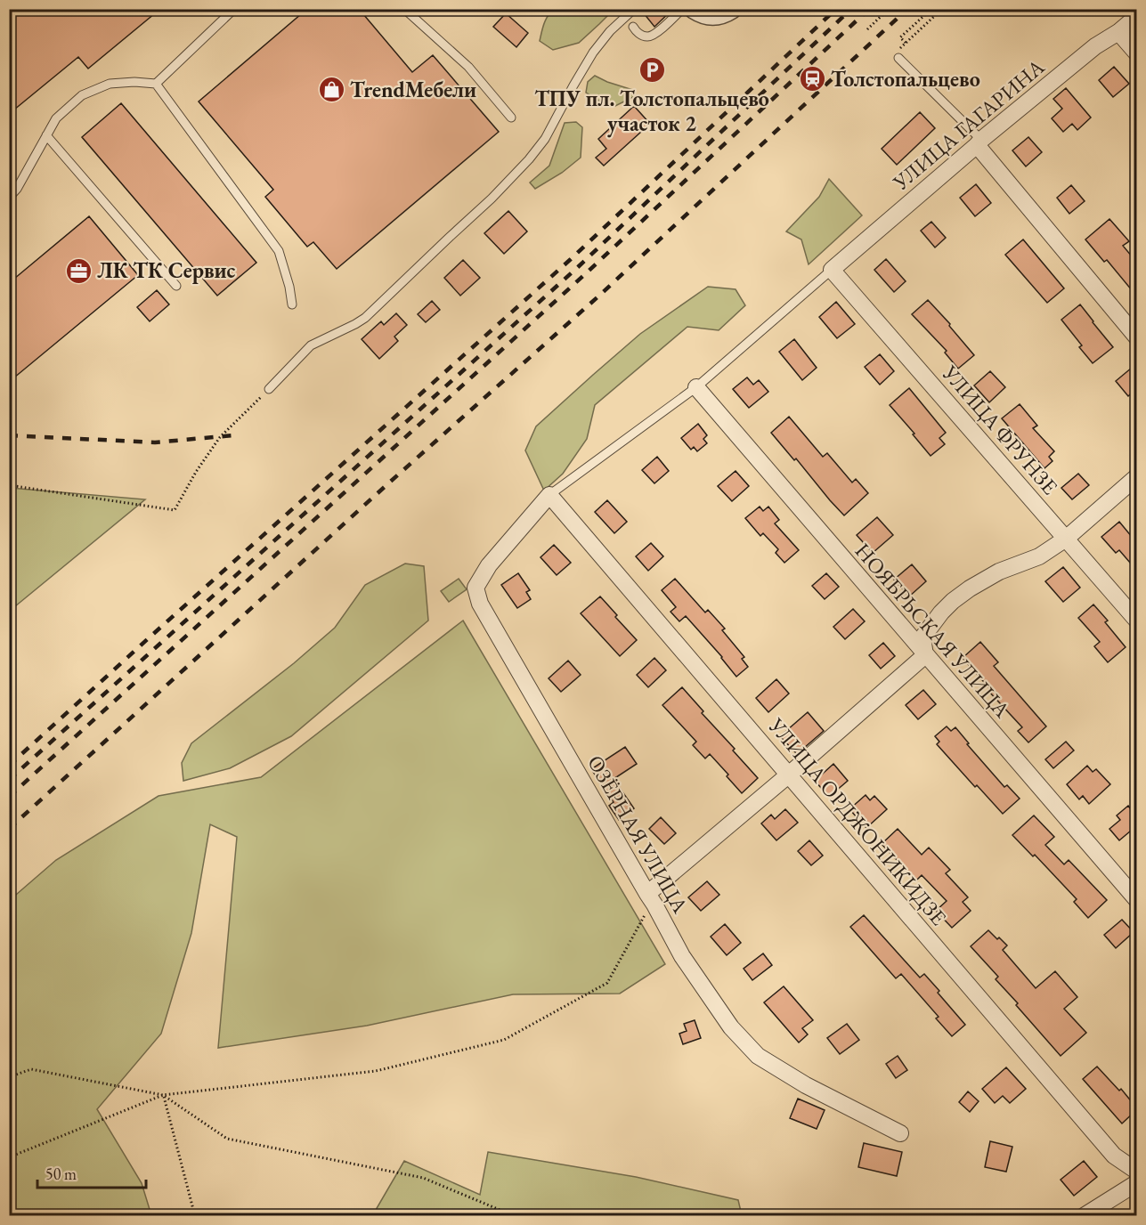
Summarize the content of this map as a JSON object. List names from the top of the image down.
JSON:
{
  "streets": {
    "street": [
      "УЛИЦА ГАГАРИНА",
      "УЛИЦА ФРУНЗЕ",
      "НОЯБРЬСКАЯ УЛИЦА",
      "УЛИЦА ОРДЖОНИКИДЗЕ",
      "ОЗЁРНАЯ УЛИЦА"
    ]
  },
  "crossings": [
    ["УЛИЦА ГАГАРИНА", "УЛИЦА ФРУНЗЕ"],
    ["УЛИЦА ОРДЖОНИКИДЗЕ", "ОЗЁРНАЯ УЛИЦА"]
  ],
  "places": {
    "parking": ["ТПУ пл. Толстопальцево участок 2"],
    "station": ["Толстопальцево"],
    "shop": ["TrendМебели"],
    "office": ["ЛК ТК Сервис"]
  },
  "scale_bar": "50 m"
}
